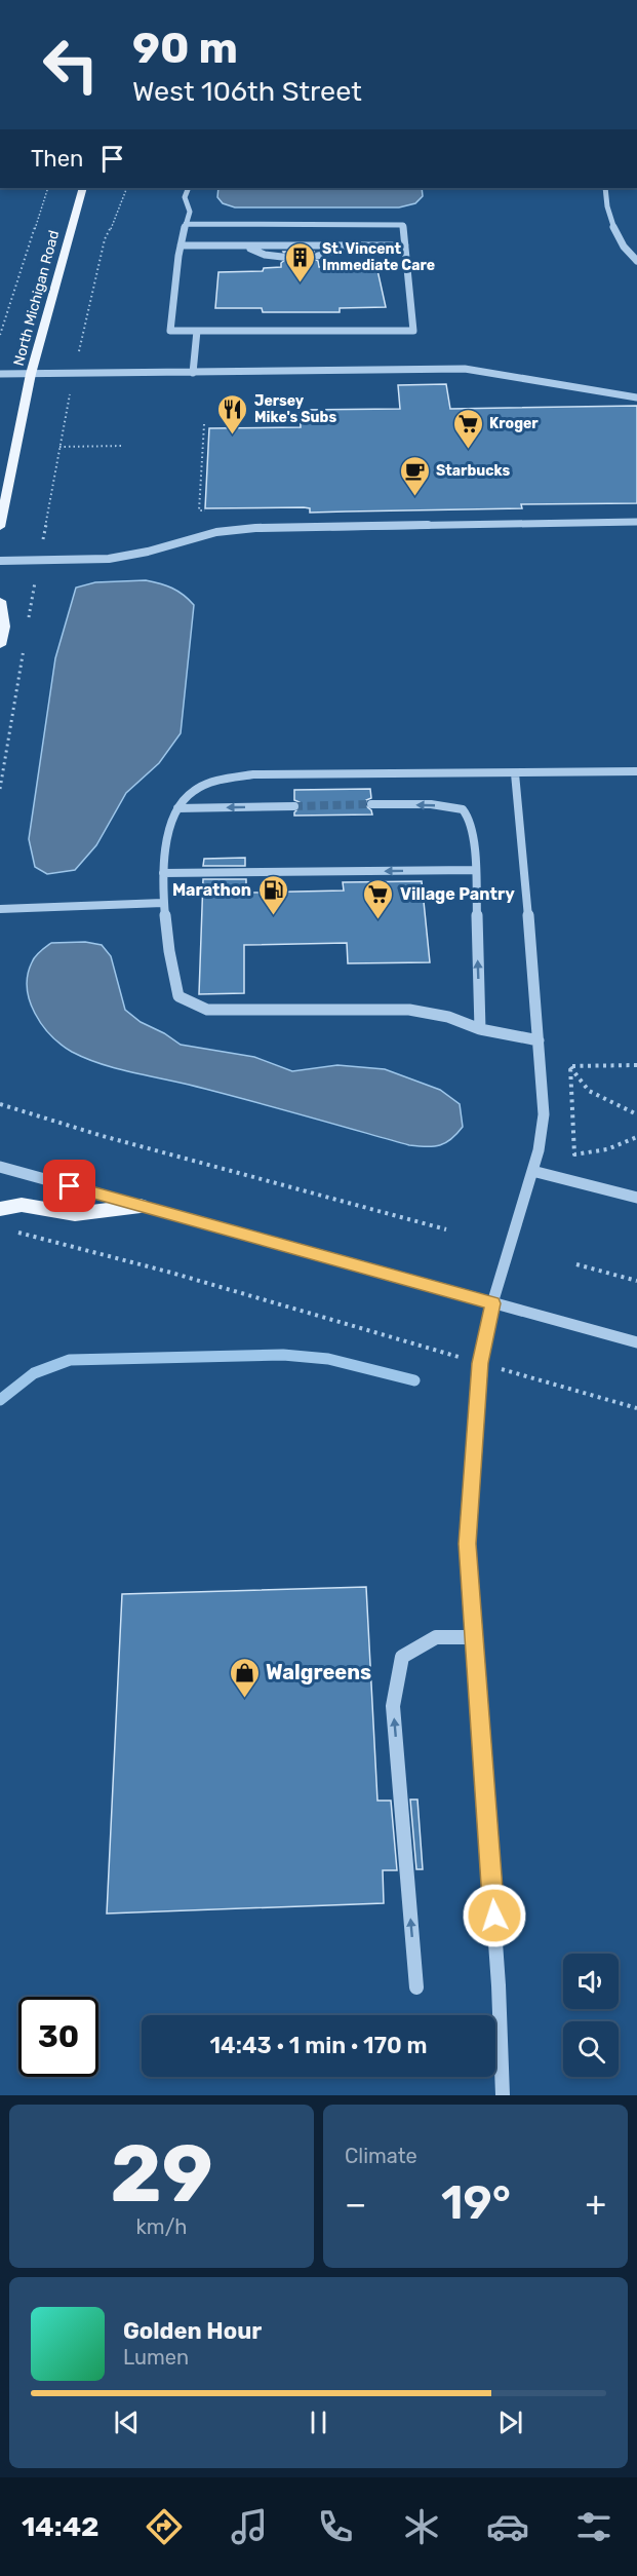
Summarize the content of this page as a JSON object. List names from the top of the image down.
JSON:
{
  "streets": {
    "main road": ["North Michigan Road"]
  },
  "places": {
    "building": ["St. Vincent Immediate Care"],
    "restaurant": ["Jersey Mike's Subs"],
    "supermarket": ["Kroger", "Village Pantry"],
    "cafe": ["Starbucks"],
    "fuel station": ["Marathon"],
    "shop": ["Walgreens"]
  },
  "page": {
    "turn": ["90 m", "West 106th Street"],
    "then": "Then",
    "limit": "30",
    "trip": "14:43 · 1 min · 170 m",
    "tile": [
      ["29", "km/h"],
      "Climate"
    ],
    "heat": ["−", "19°", "+"],
    "song": ["Golden Hour", "Lumen"],
    "tabs": "14:42"
  }
}
